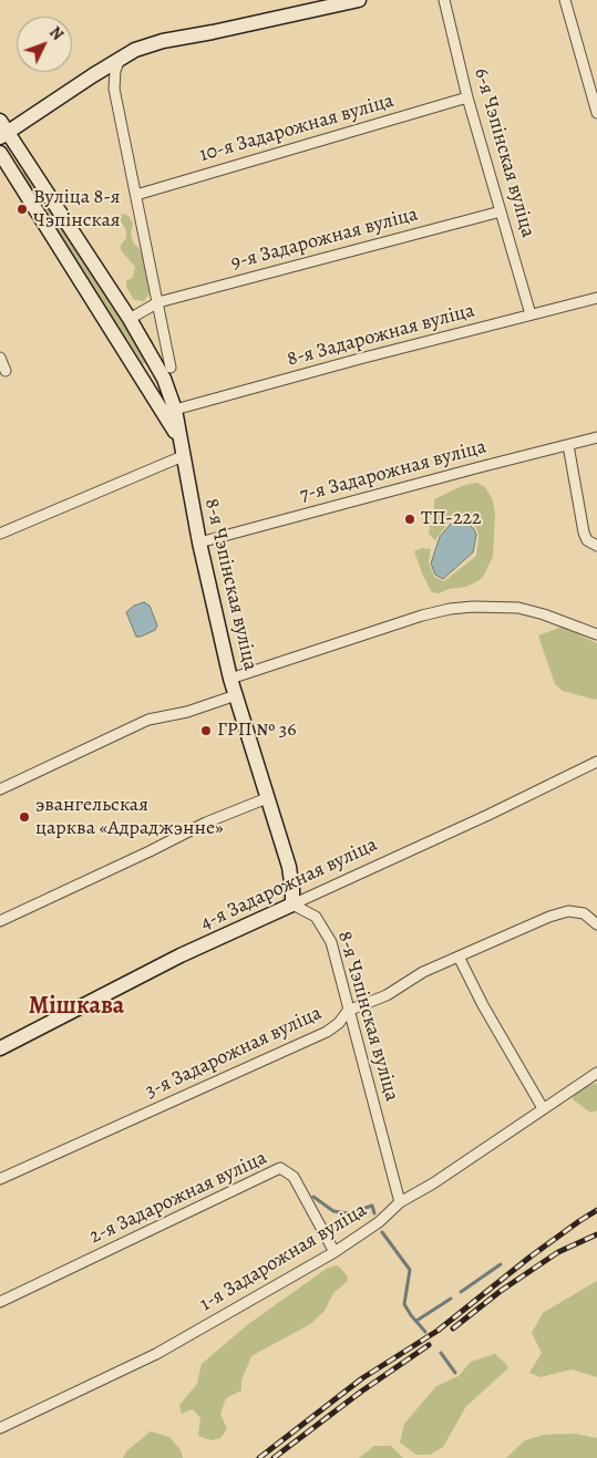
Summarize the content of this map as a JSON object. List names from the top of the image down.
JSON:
{
  "streets": {
    "main road": ["8-я Чэпінская вуліца", "4-я Задарожная вуліца"],
    "street": [
      "10-я Задарожная вуліца",
      "6-я Чэпінская вуліца",
      "9-я Задарожная вуліца",
      "8-я Задарожная вуліца",
      "7-я Задарожная вуліца",
      "3-я Задарожная вуліца",
      "2-я Задарожная вуліца",
      "1-я Задарожная вуліца"
    ]
  },
  "crossings": [
    ["10-я Задарожная вуліца", "6-я Чэпінская вуліца"],
    ["10-я Задарожная вуліца", "8-я Чэпінская вуліца"],
    ["6-я Чэпінская вуліца", "9-я Задарожная вуліца"],
    ["6-я Чэпінская вуліца", "8-я Задарожная вуліца"],
    ["9-я Задарожная вуліца", "8-я Чэпінская вуліца"],
    ["8-я Задарожная вуліца", "8-я Чэпінская вуліца"],
    ["7-я Задарожная вуліца", "8-я Чэпінская вуліца"],
    ["8-я Чэпінская вуліца", "4-я Задарожная вуліца"],
    ["8-я Чэпінская вуліца", "3-я Задарожная вуліца"],
    ["8-я Чэпінская вуліца", "1-я Задарожная вуліца"],
    ["2-я Задарожная вуліца", "1-я Задарожная вуліца"]
  ],
  "districts": ["Мішкава"],
  "places": [
    "Вуліца 8-я Чэпінская",
    "ТП-222",
    "ГРП № 36",
    "эвангельская царква «Адраджэнне»"
  ],
  "north": "top right"
}
